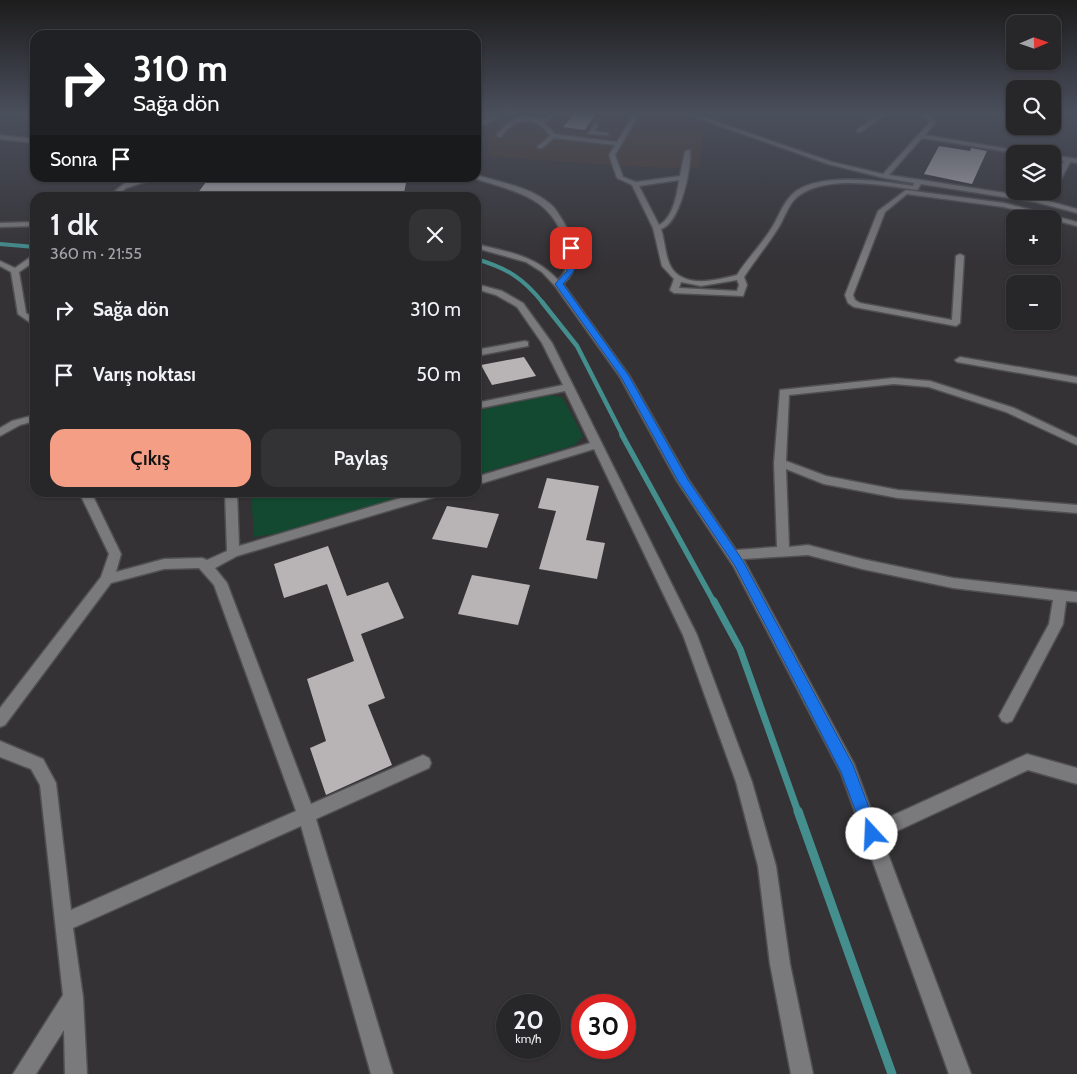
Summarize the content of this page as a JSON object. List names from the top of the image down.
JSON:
{
  "north": "right",
  "page": {
    "map_buttons": ["+", "−"],
    "turn": ["310 m", "Sağa dön"],
    "then": "Sonra",
    "heading": ["1 dk", "360 m · 21:55"],
    "list": [
      {
        "name": "Sağa dön",
        "value": "310 m"
      },
      {
        "name": "Varış noktası",
        "value": "50 m"
      }
    ],
    "buttons": ["Çıkış", "Paylaş"],
    "speed": "20 km/h",
    "limit": "30"
  }
}
